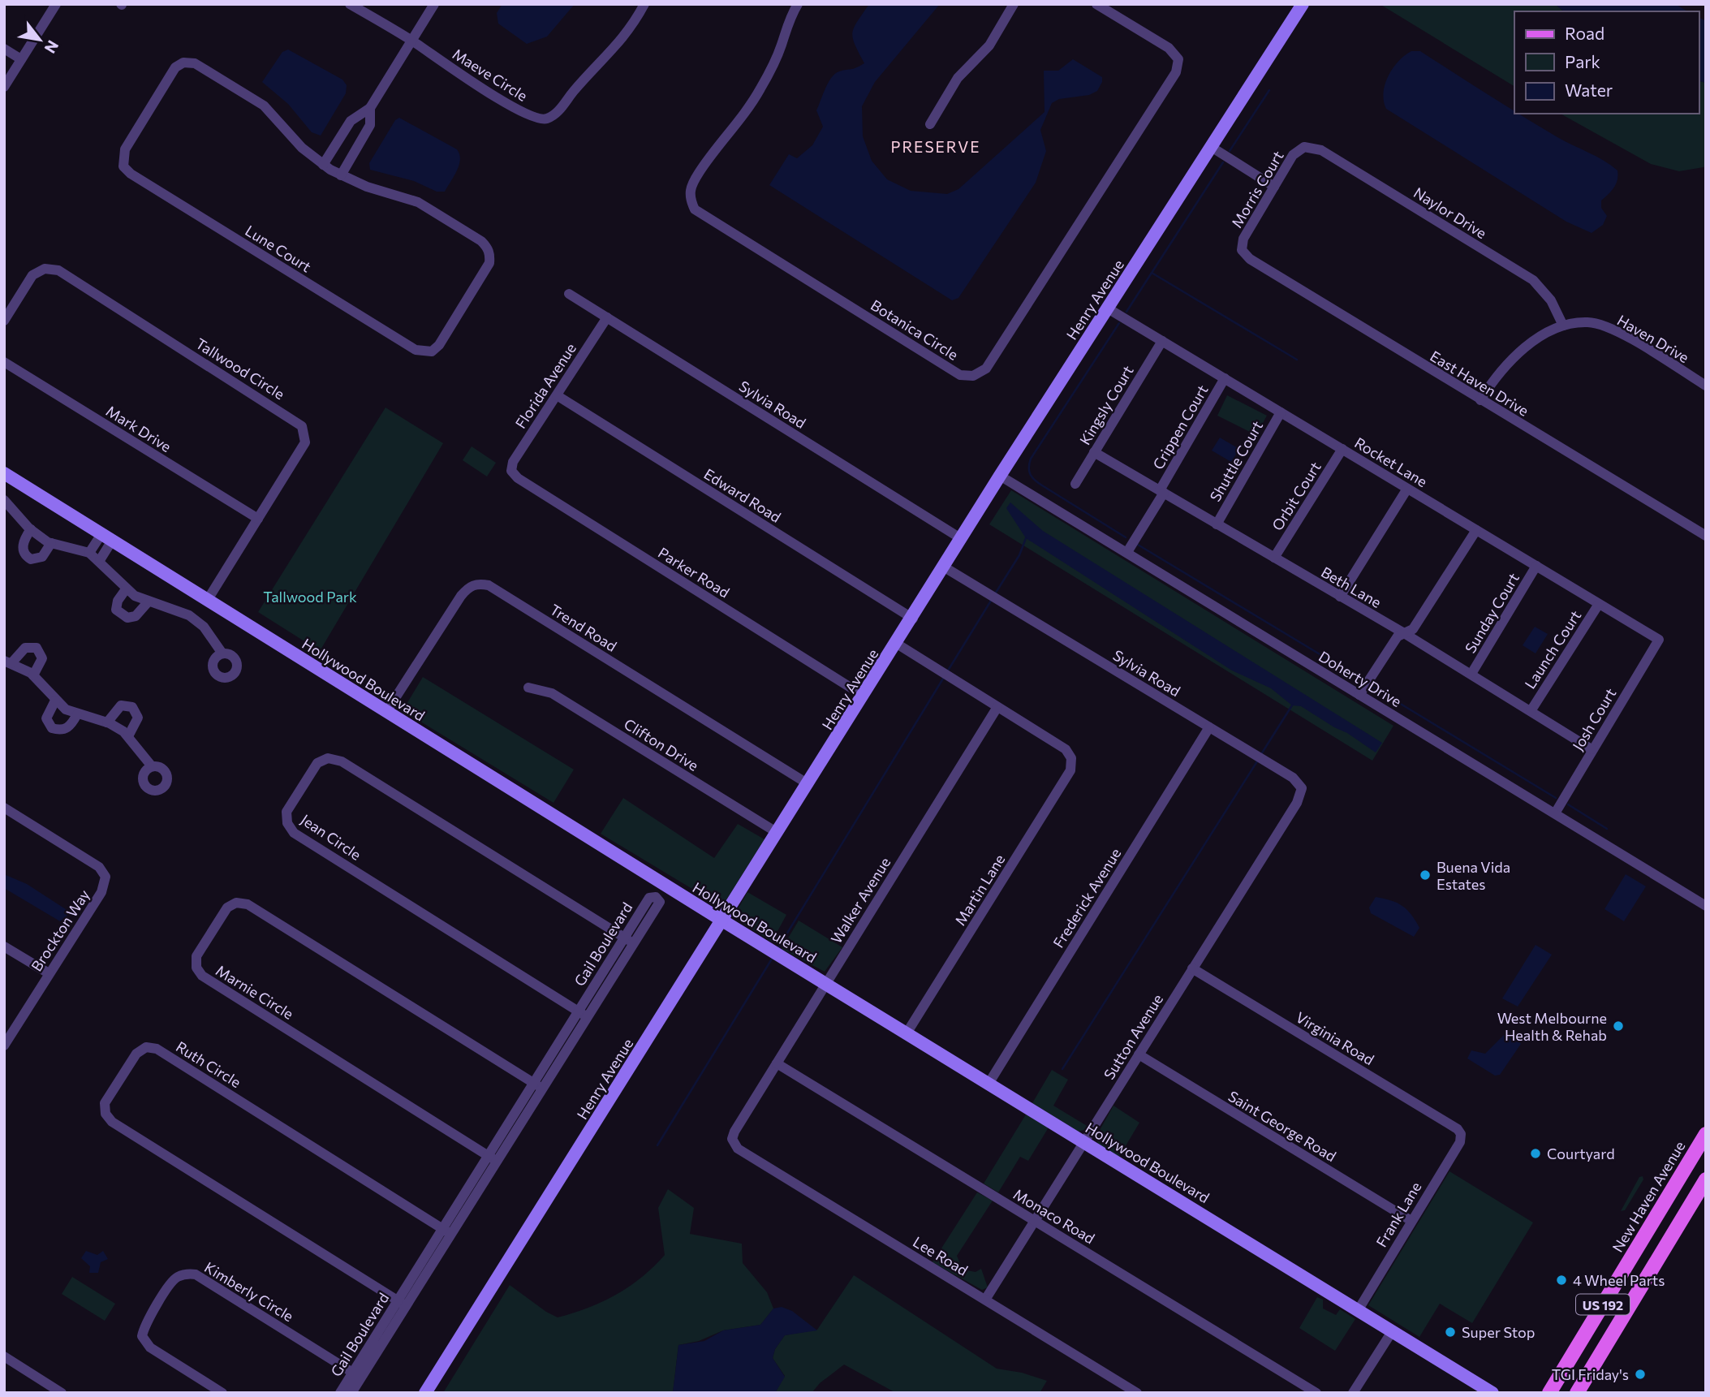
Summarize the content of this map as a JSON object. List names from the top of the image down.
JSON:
{
  "streets": {
    "main road": ["New Haven Avenue", "US 192"],
    "street": [
      "Maeve Circle",
      "Morris Court",
      "Naylor Drive",
      "Lune Court",
      "Henry Avenue",
      "Botanica Circle",
      "Haven Drive",
      "Tallwood Circle",
      "East Haven Drive",
      "Florida Avenue",
      "Sylvia Road",
      "Kingsly Court",
      "Crippen Court",
      "Mark Drive",
      "Shuttle Court",
      "Rocket Lane",
      "Edward Road",
      "Orbit Court",
      "Parker Road",
      "Beth Lane",
      "Sunday Court",
      "Trend Road",
      "Launch Court",
      "Doherty Drive",
      "Hollywood Boulevard",
      "Josh Court",
      "Clifton Drive",
      "Jean Circle",
      "Martin Lane",
      "Frederick Avenue",
      "Walker Avenue",
      "Brockton Way",
      "Gail Boulevard",
      "Marnie Circle",
      "Sutton Avenue",
      "Virginia Road",
      "Ruth Circle",
      "Saint George Road",
      "Frank Lane",
      "Monaco Road",
      "Lee Road",
      "Kimberly Circle"
    ]
  },
  "crossings": [
    ["Morris Court", "Naylor Drive"],
    ["Morris Court", "East Haven Drive"],
    ["Naylor Drive", "Haven Drive"],
    ["Henry Avenue", "Sylvia Road"],
    ["Henry Avenue", "Rocket Lane"],
    ["Henry Avenue", "Edward Road"],
    ["Henry Avenue", "Parker Road"],
    ["Henry Avenue", "Trend Road"],
    ["Henry Avenue", "Doherty Drive"],
    ["Henry Avenue", "Hollywood Boulevard"],
    ["Henry Avenue", "Clifton Drive"],
    ["Haven Drive", "East Haven Drive"],
    ["Tallwood Circle", "Mark Drive"],
    ["Tallwood Circle", "Hollywood Boulevard"],
    ["Florida Avenue", "Sylvia Road"],
    ["Florida Avenue", "Edward Road"],
    ["Florida Avenue", "Parker Road"],
    ["Sylvia Road", "Frederick Avenue"],
    ["Sylvia Road", "Sutton Avenue"],
    ["Kingsly Court", "Rocket Lane"],
    ["Kingsly Court", "Beth Lane"],
    ["Crippen Court", "Rocket Lane"],
    ["Crippen Court", "Beth Lane"],
    ["Crippen Court", "Doherty Drive"],
    ["Shuttle Court", "Rocket Lane"],
    ["Shuttle Court", "Beth Lane"],
    ["Rocket Lane", "Orbit Court"],
    ["Rocket Lane", "Sunday Court"],
    ["Rocket Lane", "Launch Court"],
    ["Rocket Lane", "Josh Court"],
    ["Orbit Court", "Beth Lane"],
    ["Beth Lane", "Sunday Court"],
    ["Beth Lane", "Launch Court"],
    ["Beth Lane", "Josh Court"],
    ["Trend Road", "Hollywood Boulevard"],
    ["Doherty Drive", "Josh Court"],
    ["Hollywood Boulevard", "Martin Lane"],
    ["Hollywood Boulevard", "Frederick Avenue"],
    ["Hollywood Boulevard", "Walker Avenue"],
    ["Hollywood Boulevard", "Sutton Avenue"],
    ["Hollywood Boulevard", "Frank Lane"],
    ["Jean Circle", "Gail Boulevard"],
    ["Martin Lane", "Walker Avenue"],
    ["Walker Avenue", "Monaco Road"],
    ["Walker Avenue", "Lee Road"],
    ["Gail Boulevard", "Marnie Circle"],
    ["Gail Boulevard", "Ruth Circle"],
    ["Gail Boulevard", "Kimberly Circle"],
    ["Sutton Avenue", "Virginia Road"],
    ["Sutton Avenue", "Saint George Road"],
    ["Sutton Avenue", "Monaco Road"],
    ["Sutton Avenue", "Lee Road"],
    ["Virginia Road", "Frank Lane"],
    ["Saint George Road", "Frank Lane"]
  ],
  "districts": ["PRESERVE"],
  "parks": ["Tallwood Park"],
  "places": [
    "Buena Vida Estates",
    "West Melbourne Health & Rehab",
    "Courtyard",
    "4 Wheel Parts",
    "Super Stop",
    "TGI Friday's"
  ],
  "legend": ["Road", "Park", "Water"],
  "north": "bottom right"
}
